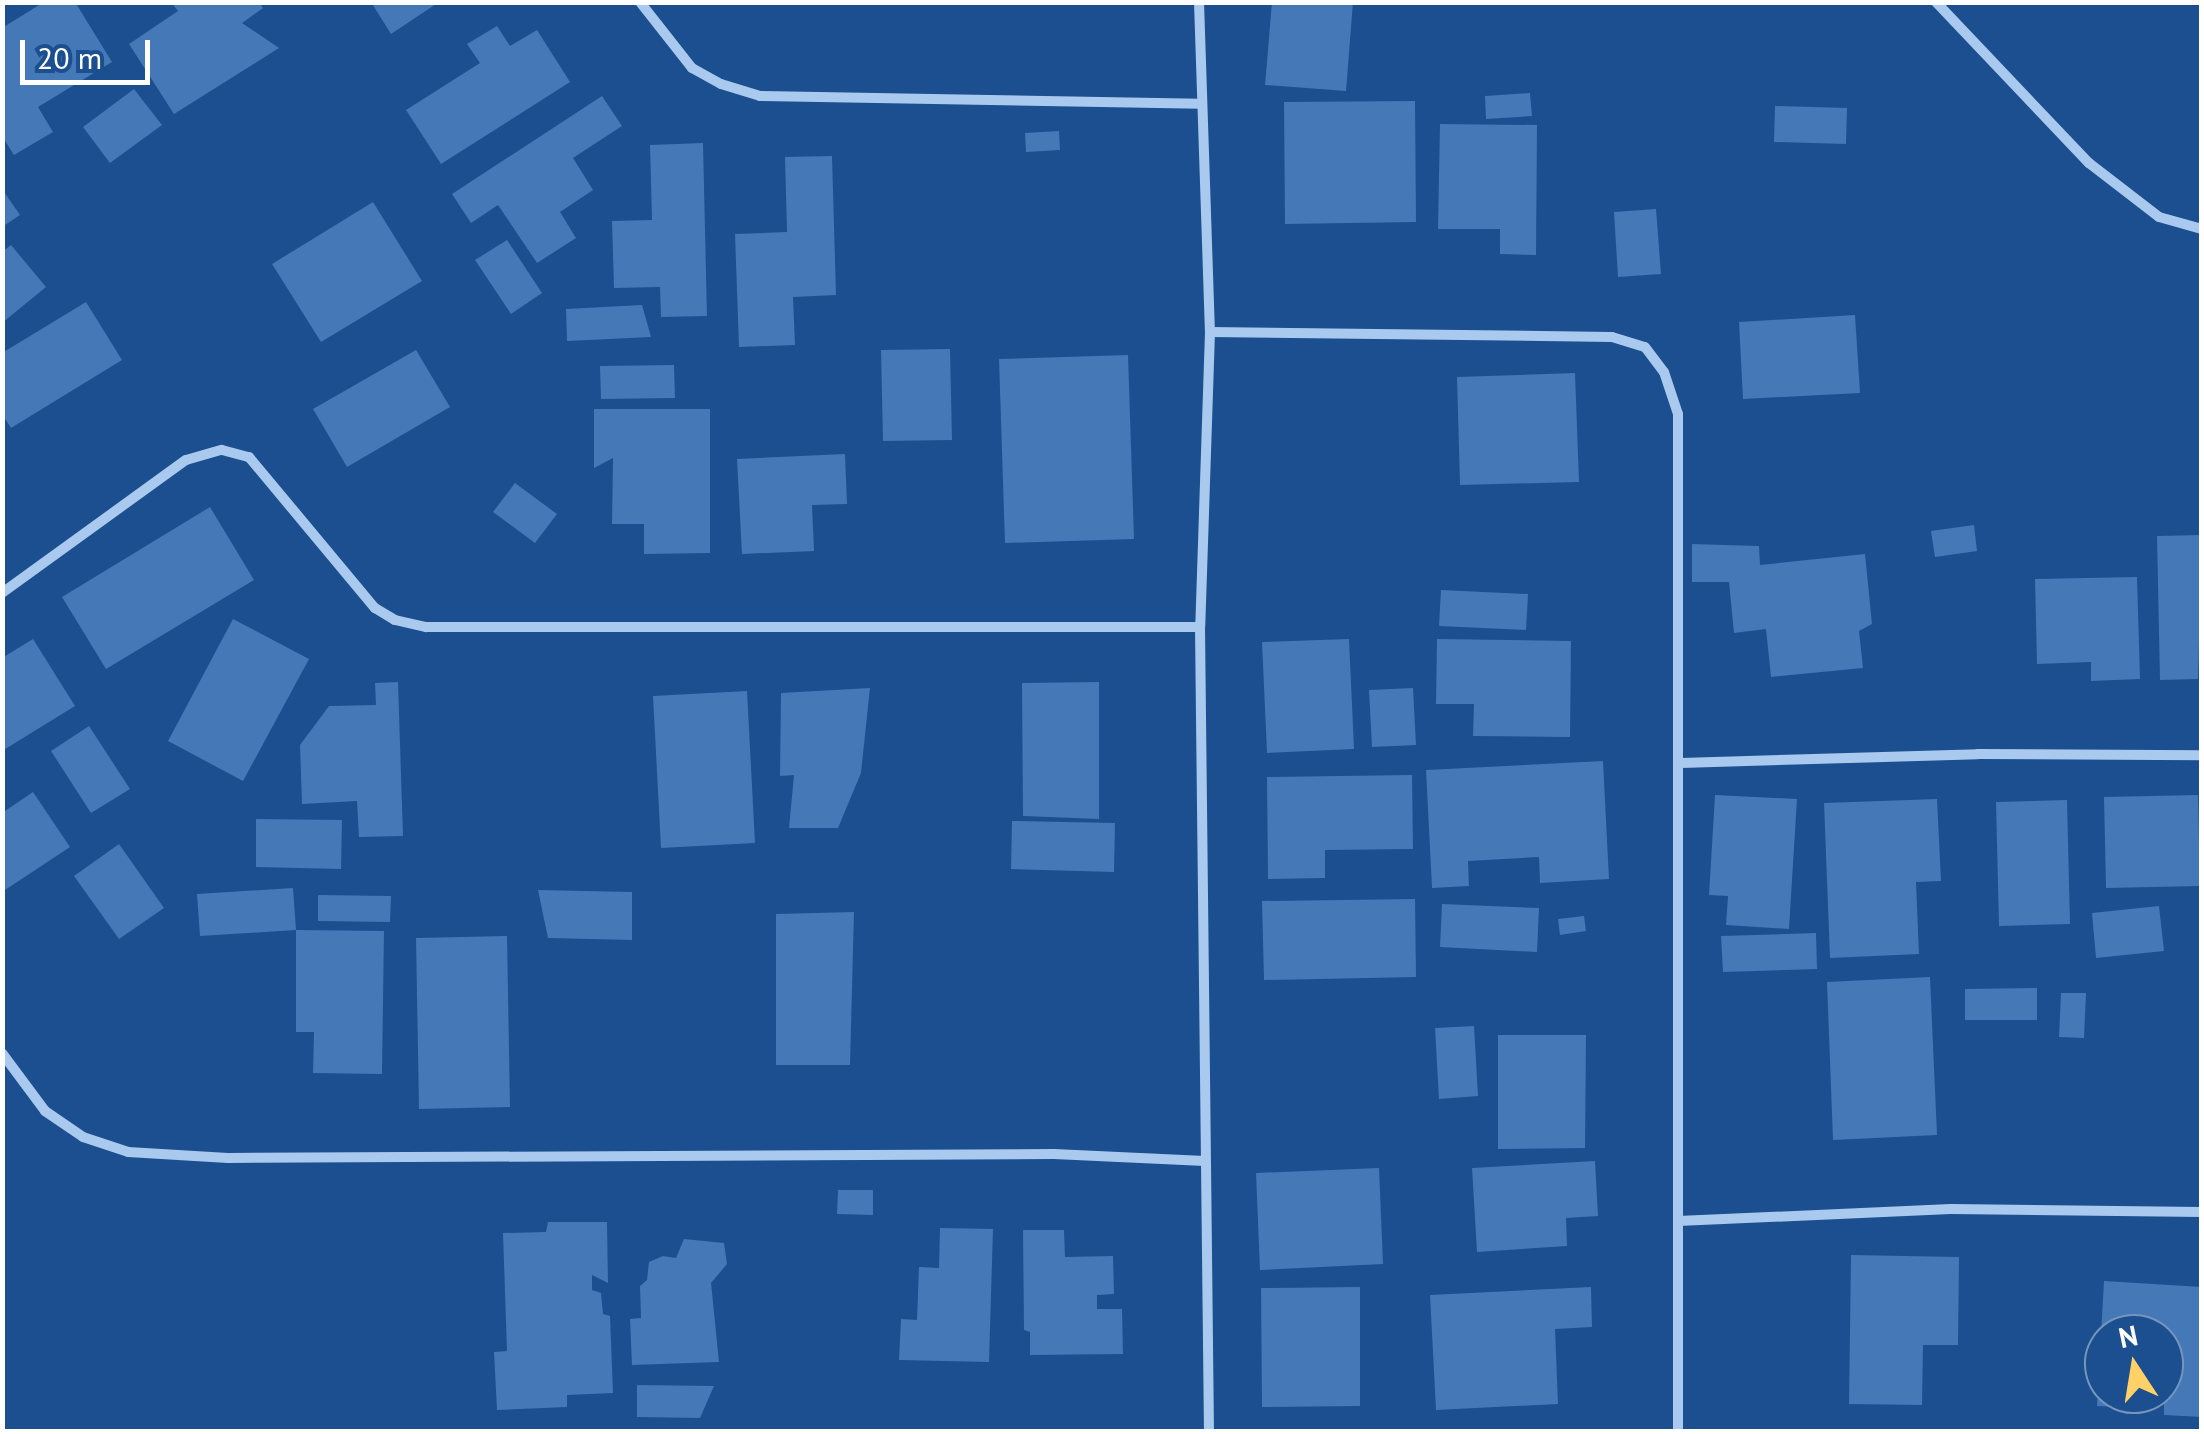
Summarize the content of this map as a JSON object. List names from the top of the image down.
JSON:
{
  "scale_bar": "20 m",
  "north": "top"
}
